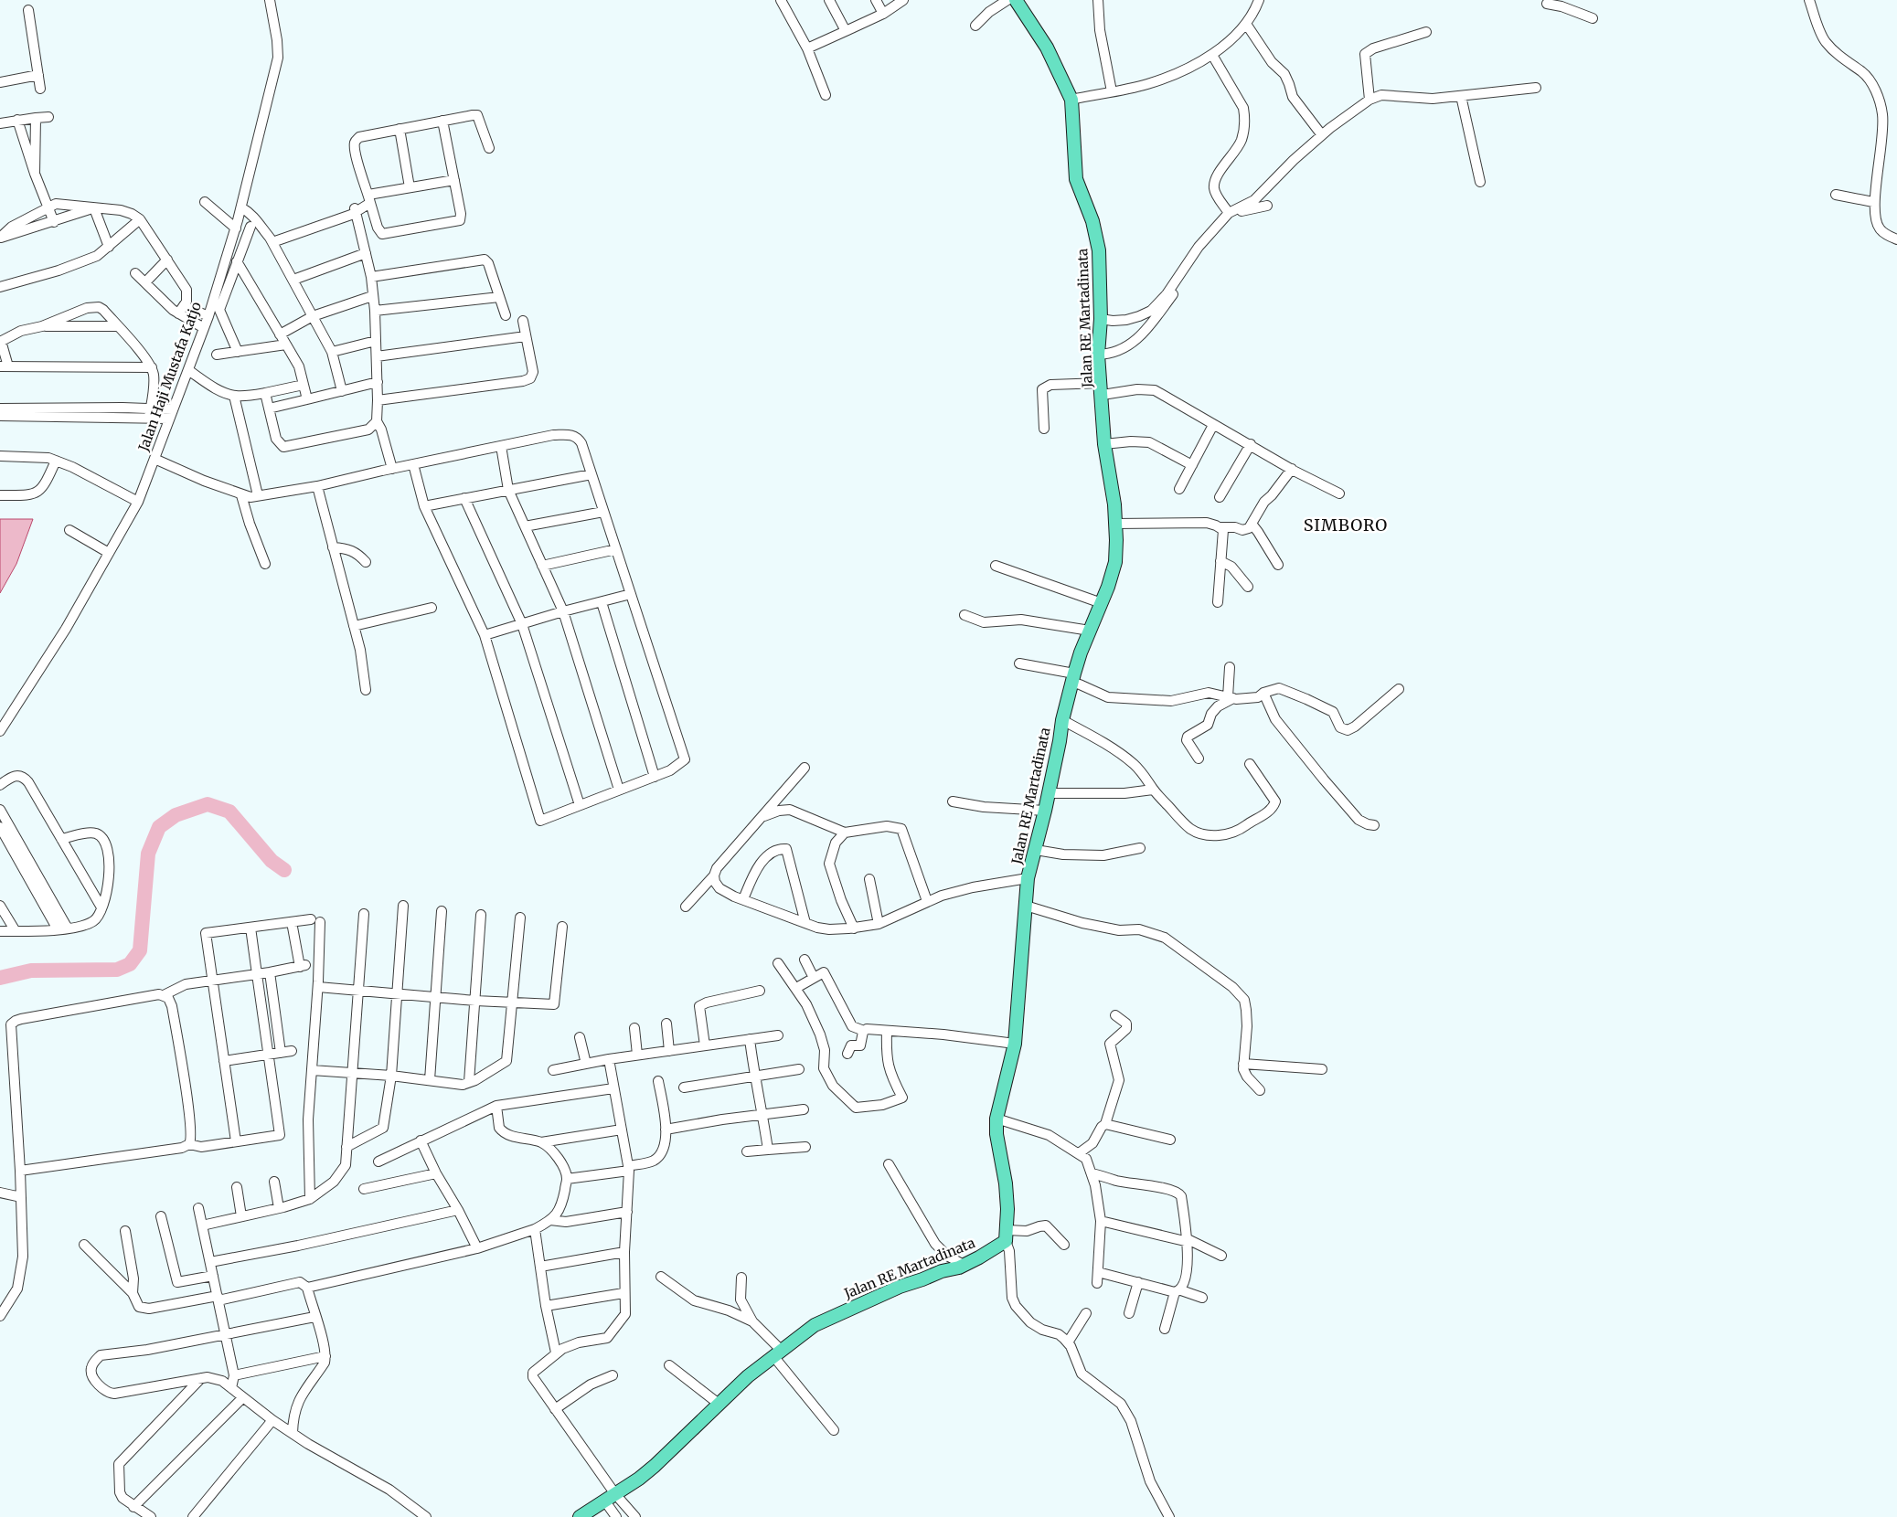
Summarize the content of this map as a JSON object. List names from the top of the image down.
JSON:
{
  "streets": {
    "highway": ["Jalan RE Martadinata"],
    "street": ["Jalan Haji Mustafa Katjo"]
  },
  "districts": ["SIMBORO"]
}
